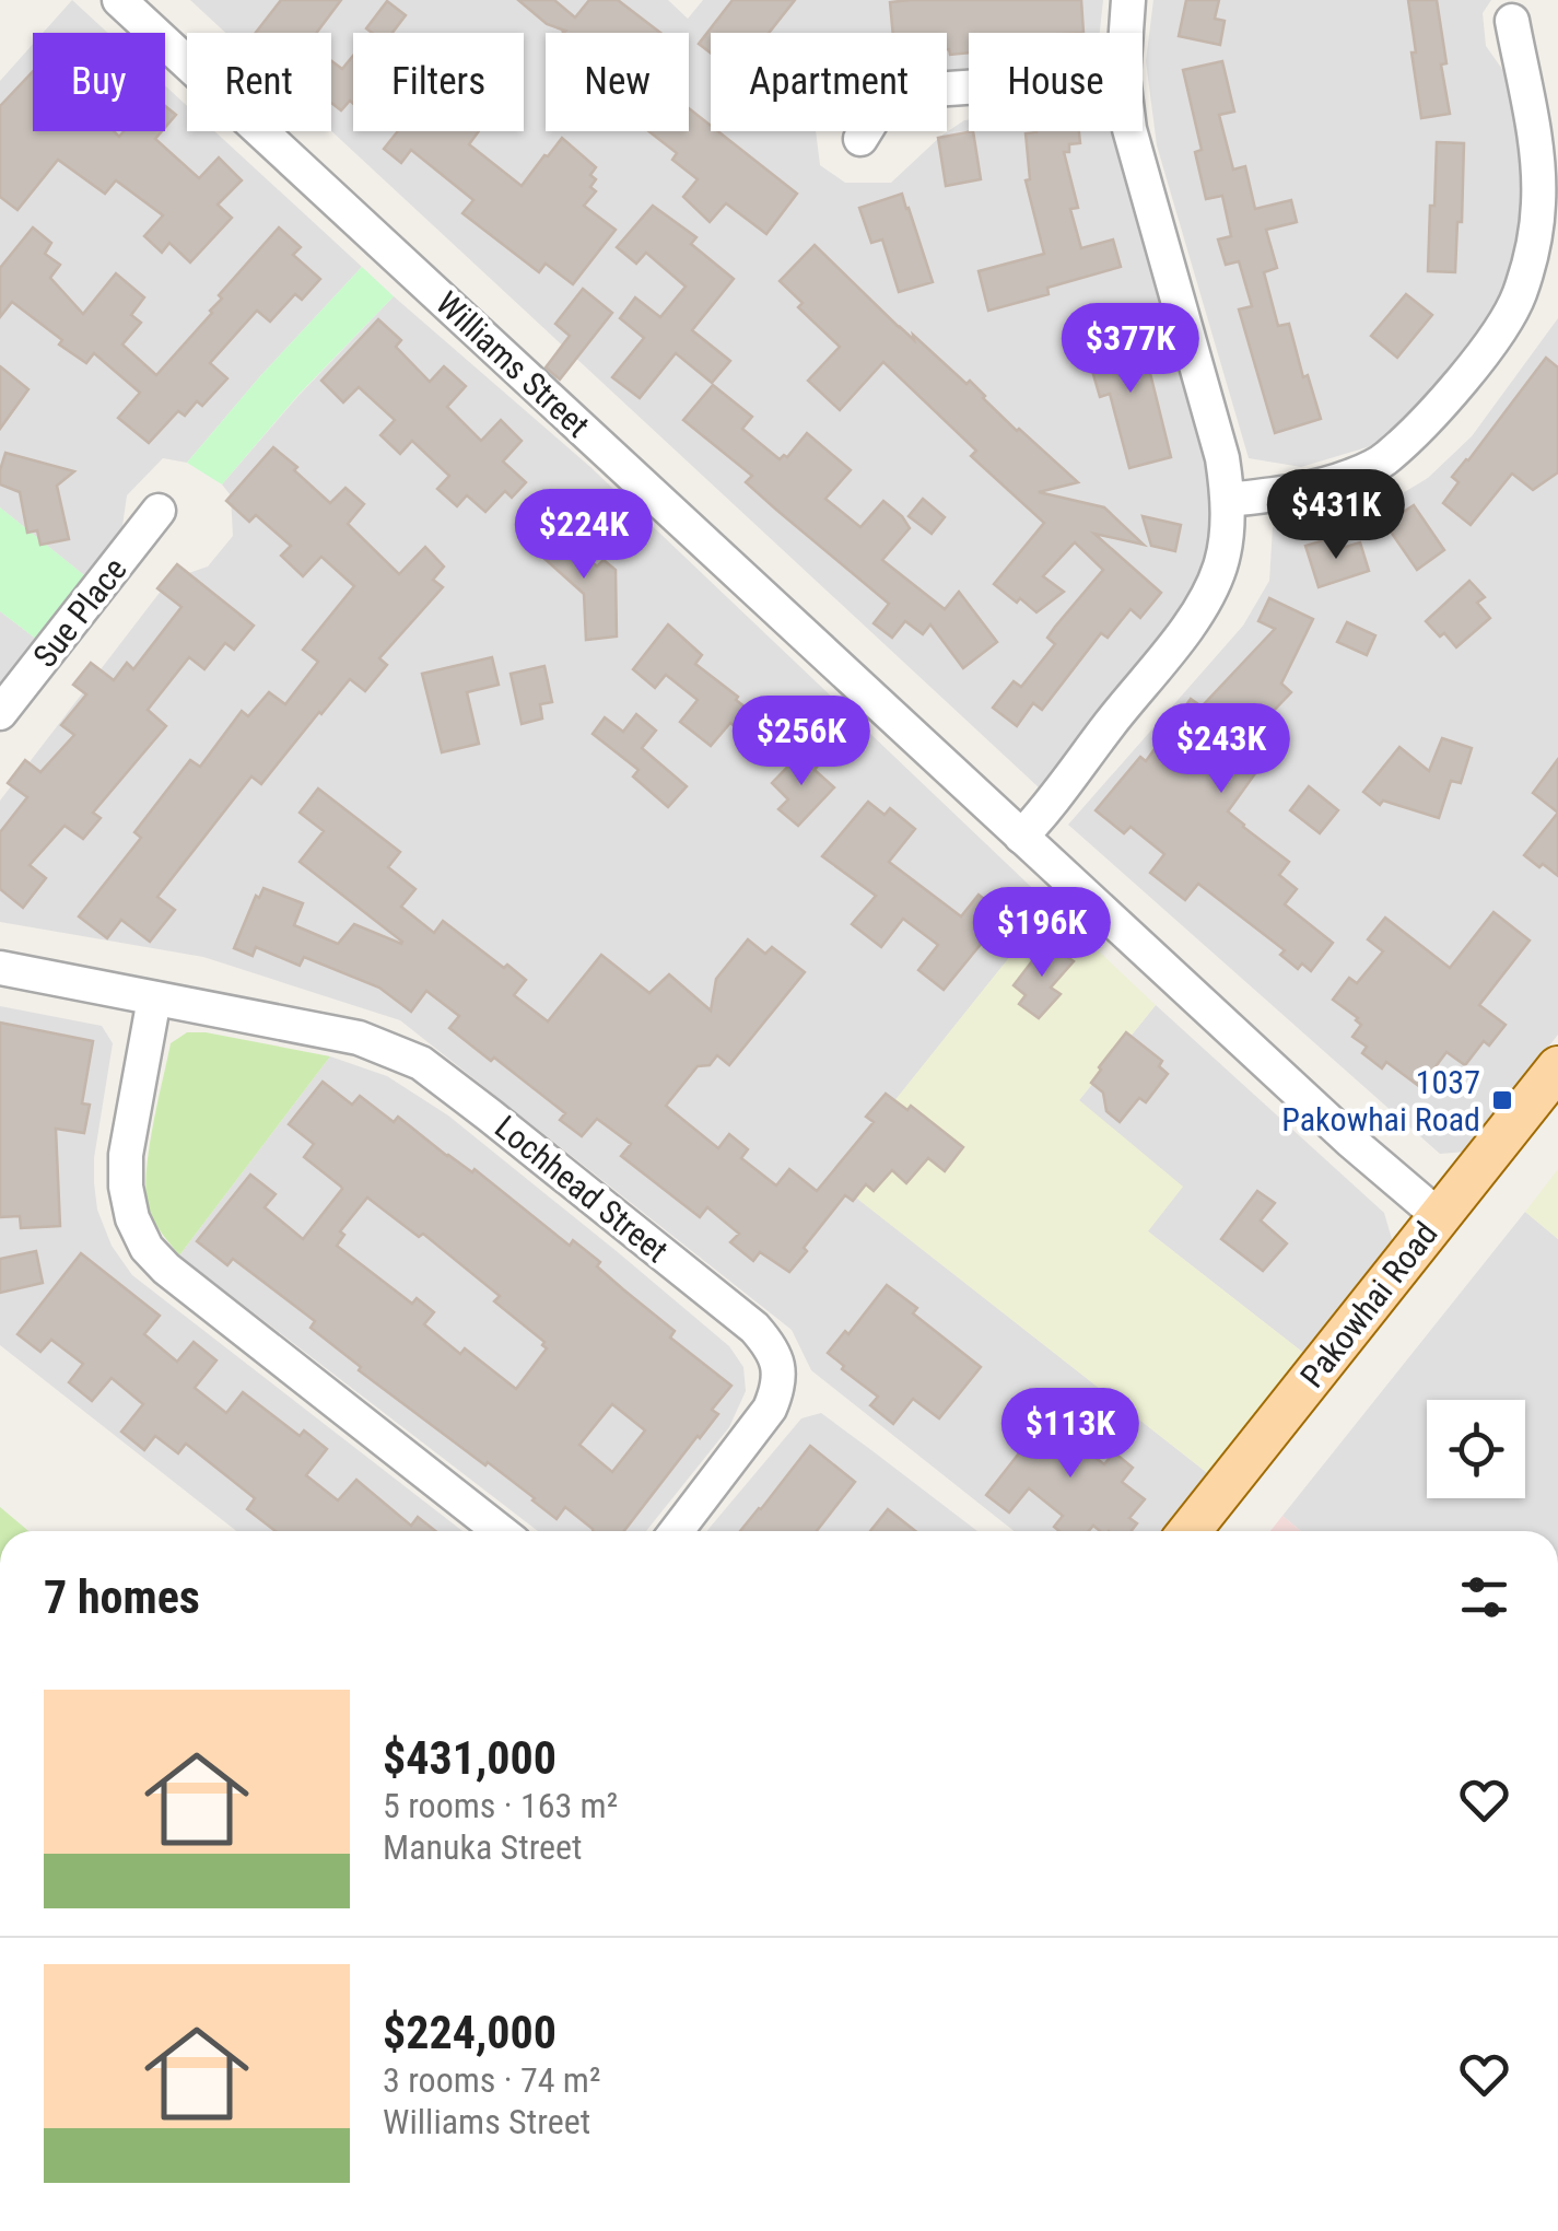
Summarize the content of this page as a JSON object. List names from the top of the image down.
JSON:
{
  "streets": {
    "main road": ["Pakowhai Road"],
    "street": ["Williams Street", "Sue Place", "Lochhead Street"]
  },
  "crossings": [
    ["Williams Street", "Pakowhai Road"]
  ],
  "places": {
    "transit": ["1037 Pakowhai Road"]
  },
  "page": {
    "chip": [
      "Buy",
      "Rent",
      "Filters",
      "New",
      "Apartment",
      "House"
    ],
    "price": [
      "$377K",
      "$431K",
      "$224K",
      "$256K",
      "$243K",
      "$196K",
      "$113K"
    ],
    "heading": "7 homes",
    "list": [
      {
        "name": "$431,000",
        "note": "5 rooms · 163 m² · Manuka Street"
      },
      {
        "name": "$224,000",
        "note": "3 rooms · 74 m² · Williams Street"
      }
    ]
  }
}
